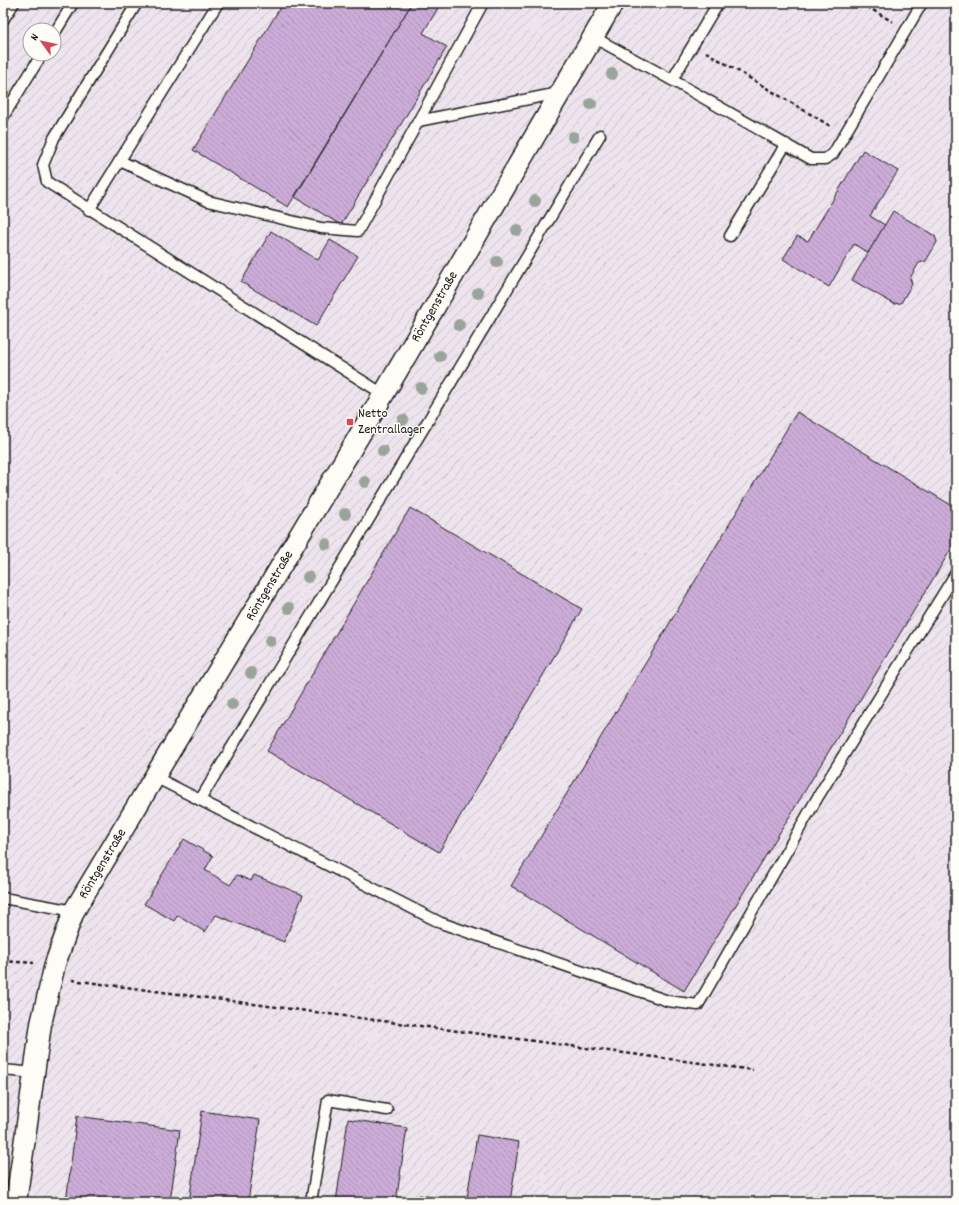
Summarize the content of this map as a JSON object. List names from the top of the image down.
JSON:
{
  "streets": {
    "street": ["Röntgenstraße"]
  },
  "places": {
    "transit": ["Netto Zentrallager"]
  },
  "north": "top left"
}
